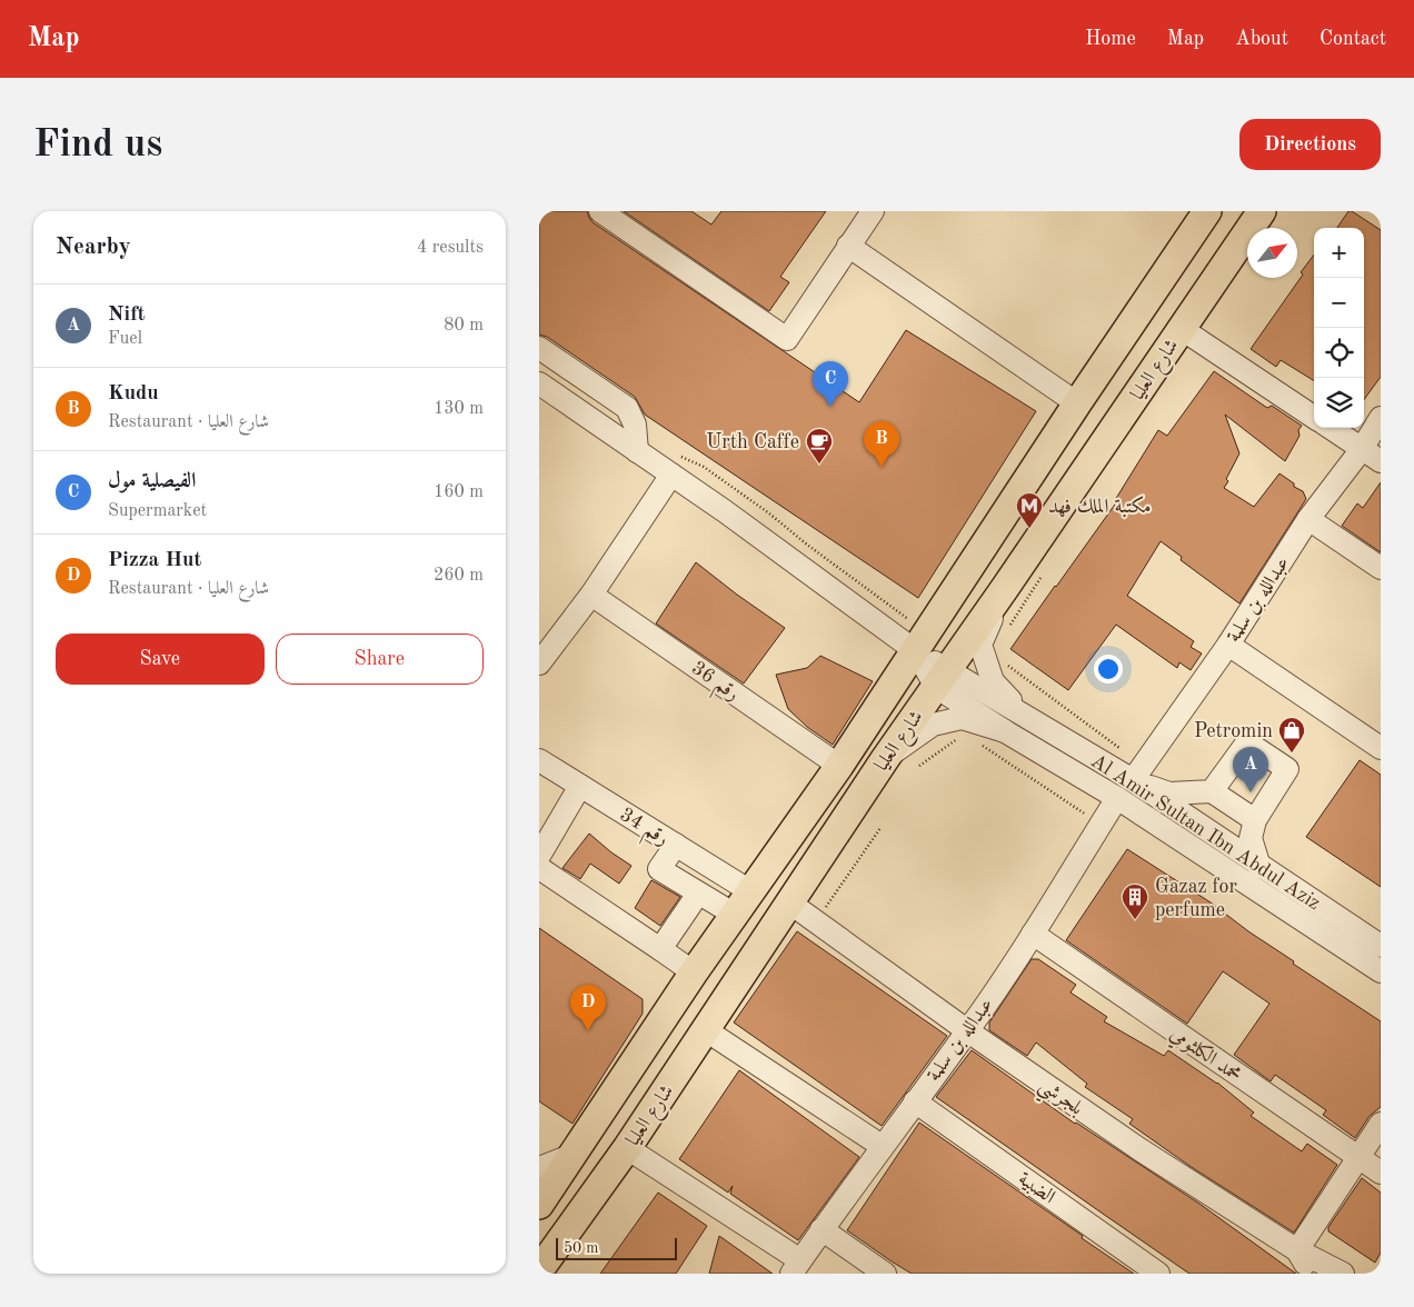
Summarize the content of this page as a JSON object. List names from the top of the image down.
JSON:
{
  "streets": {
    "main road": ["شارع العليا"],
    "street": [
      "عبدالله بن سلمة",
      "رقم 36",
      "رقم 34",
      "Al Amir Sultan Ibn Abdul Aziz",
      "محمد الكلثومي",
      "بلجرشي",
      "الضبية"
    ]
  },
  "crossings": [
    ["شارع العليا", "رقم 36"],
    ["شارع العليا", "رقم 34"],
    ["شارع العليا", "Al Amir Sultan Ibn Abdul Aziz"],
    ["شارع العليا", "بلجرشي"],
    ["عبدالله بن سلمة", "Al Amir Sultan Ibn Abdul Aziz"],
    ["عبدالله بن سلمة", "محمد الكلثومي"],
    ["عبدالله بن سلمة", "بلجرشي"],
    ["عبدالله بن سلمة", "الضبية"]
  ],
  "places": {
    "cafe": ["Urth Caffe"],
    "metro station": ["مكتبة الملك فهد"],
    "shop": ["Petromin"],
    "building": ["Gazaz for perfume"]
  },
  "scale_bar": "50 m",
  "north": "top right",
  "page": {
    "header": "Map",
    "nav": [
      "Home",
      "Map",
      "About",
      "Contact"
    ],
    "buttons": [
      "Directions",
      ["Save", "Share"]
    ],
    "title": "Find us",
    "heading": ["Nearby", "4 results"],
    "map_buttons": ["+", "−"],
    "list": [
      {
        "mark": "A",
        "name": "Nift",
        "note": "Fuel",
        "value": "80 m"
      },
      {
        "mark": "B",
        "name": "Kudu",
        "note": "Restaurant · شارع العليا",
        "value": "130 m"
      },
      {
        "mark": "C",
        "name": "الفيصلية مول",
        "note": "Supermarket",
        "value": "160 m"
      },
      {
        "mark": "D",
        "name": "Pizza Hut",
        "note": "Restaurant · شارع العليا",
        "value": "260 m"
      }
    ],
    "pins": [
      "C",
      "B",
      "A",
      "D"
    ],
    "scale": "50 m"
  }
}
